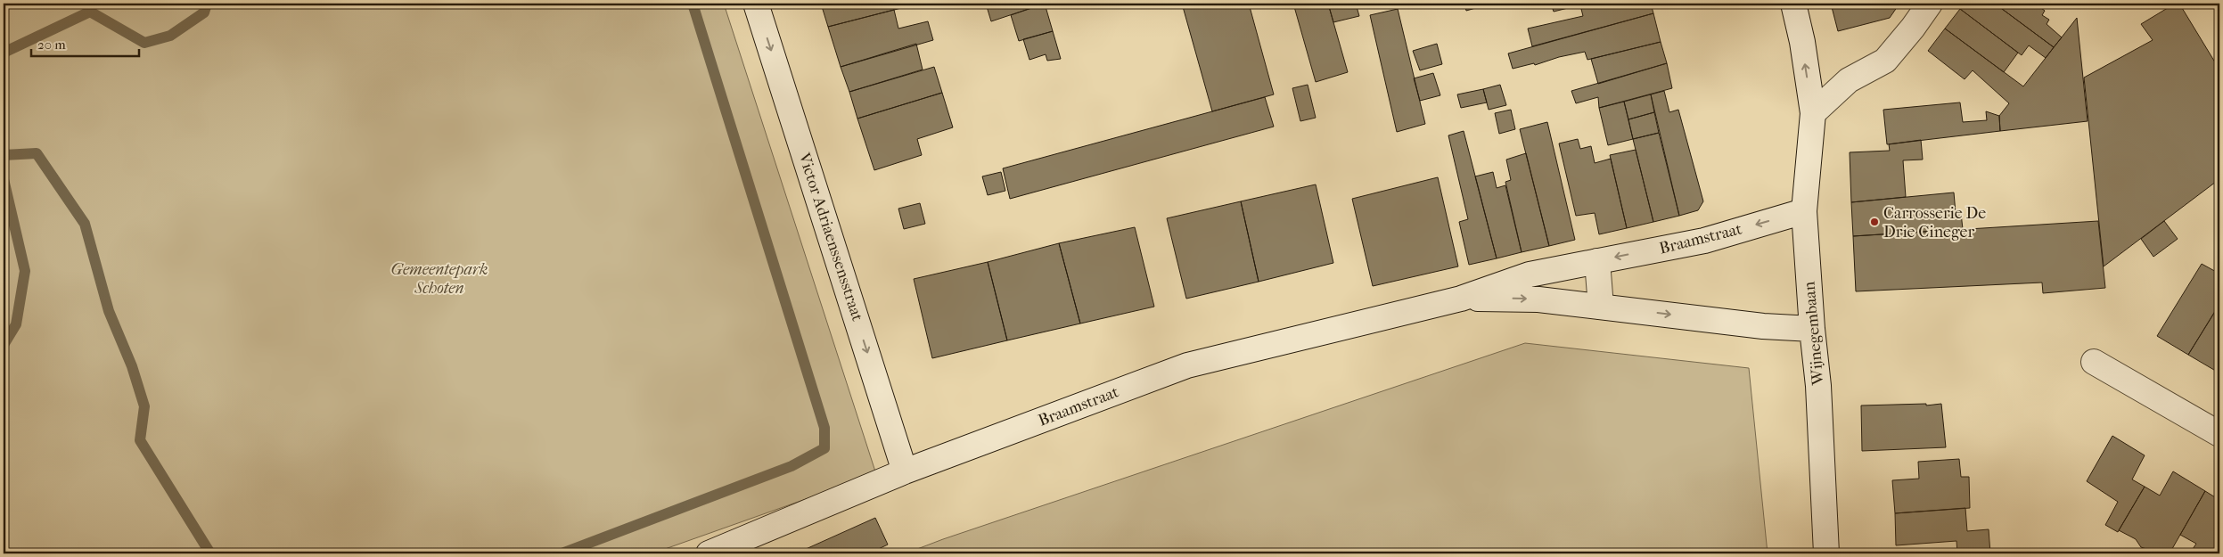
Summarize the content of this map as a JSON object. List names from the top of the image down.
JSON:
{
  "streets": {
    "street": ["Victor Adriaenssensstraat", "Braamstraat", "Wijnegembaan"]
  },
  "crossings": [
    ["Victor Adriaenssensstraat", "Braamstraat"],
    ["Braamstraat", "Wijnegembaan"]
  ],
  "one_way": ["Victor Adriaenssensstraat"],
  "parks": ["Gemeentepark Schoten"],
  "places": ["Carrosserie De Drie Cineger"],
  "scale_bar": "20 m"
}
